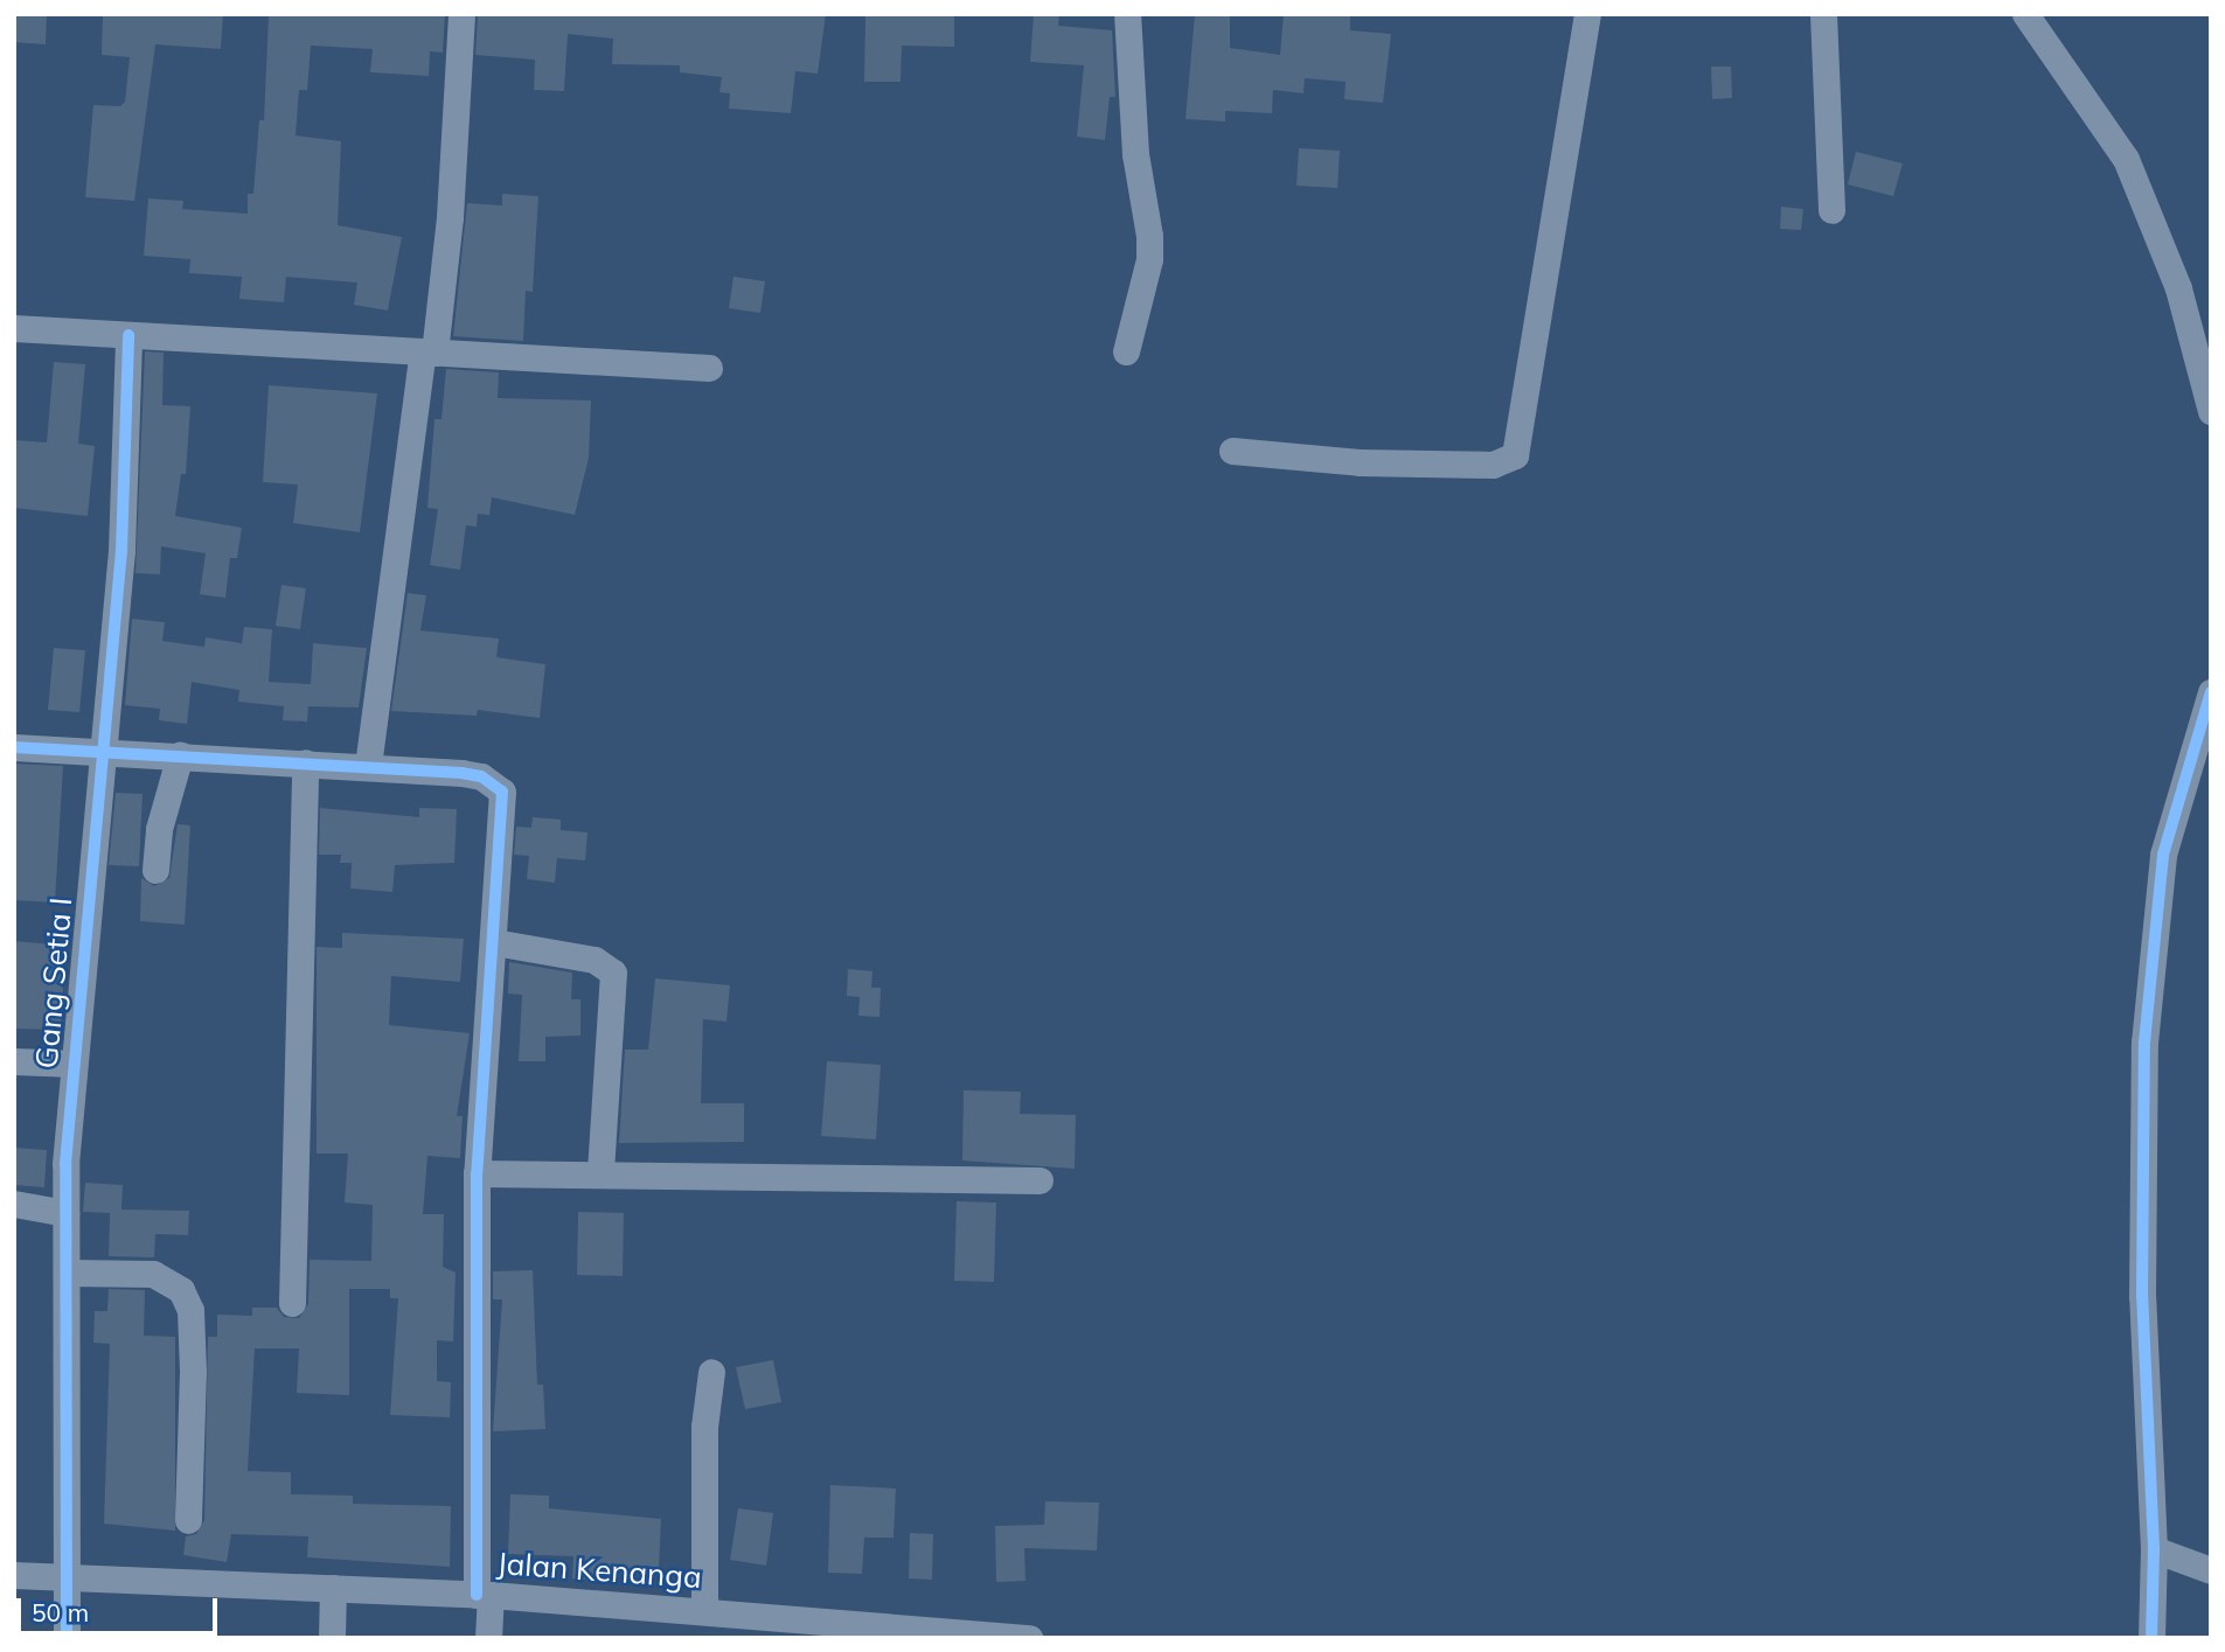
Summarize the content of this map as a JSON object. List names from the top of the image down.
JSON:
{
  "streets": {
    "street": ["Gang Setia I", "Jalan Kenanga"]
  },
  "crossings": [
    ["Gang Setia I", "Jalan Kenanga"]
  ],
  "scale_bar": "50 m"
}
